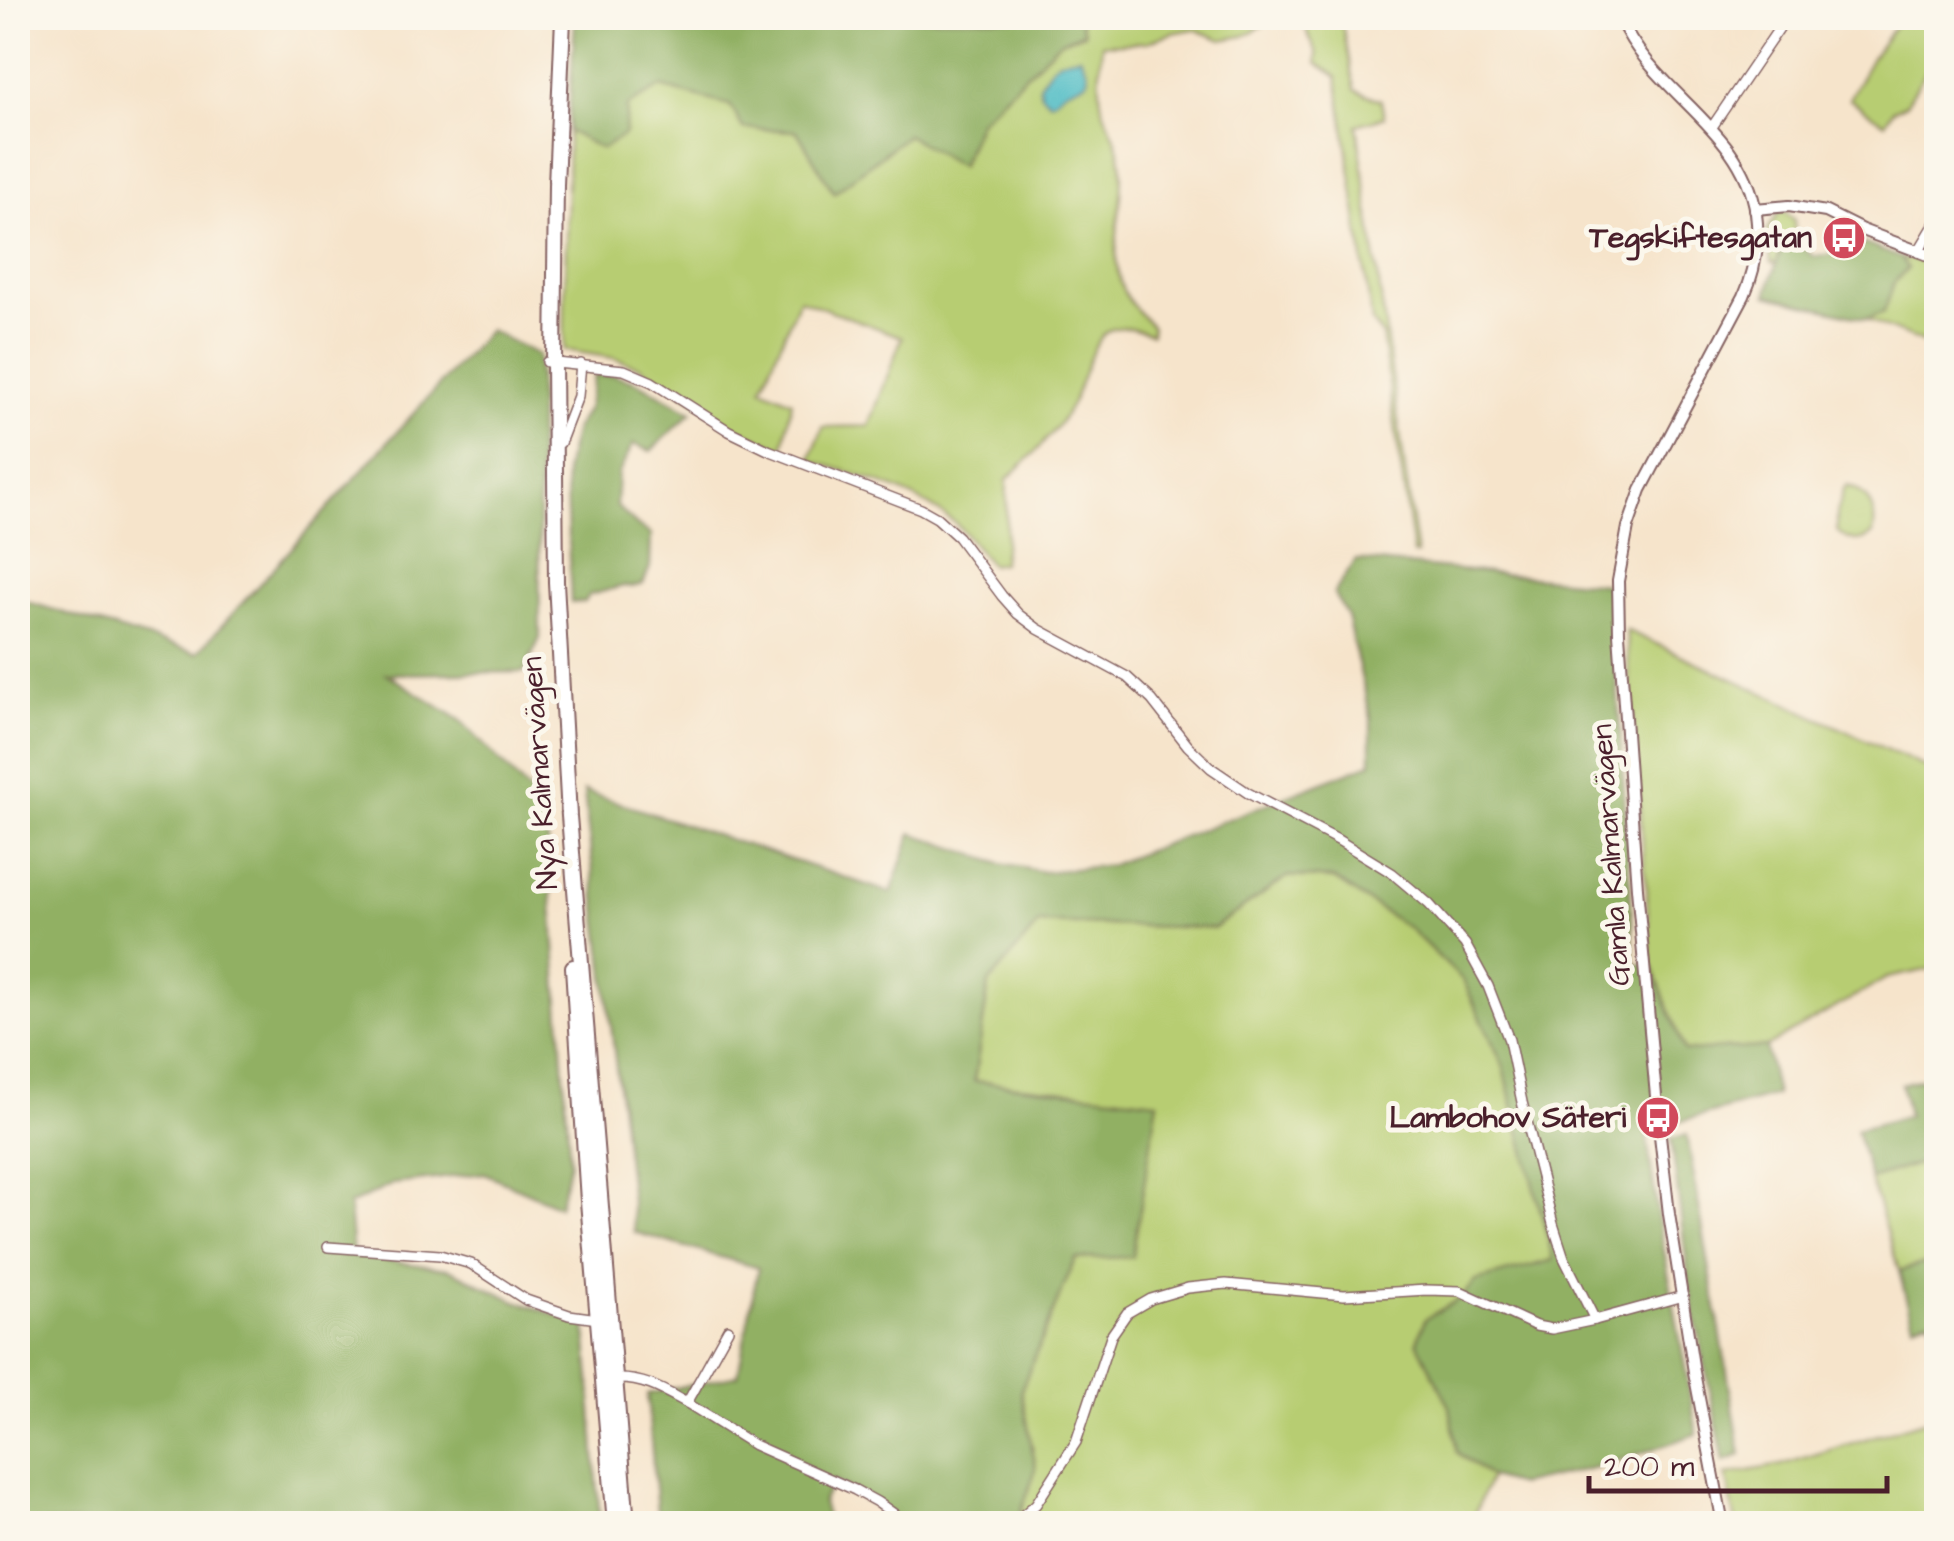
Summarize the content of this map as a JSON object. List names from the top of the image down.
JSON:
{
  "streets": {
    "main road": ["Nya Kalmarvägen"],
    "street": ["Gamla Kalmarvägen"]
  },
  "places": {
    "bus stop": ["Tegskiftesgatan", "Lambohov Säteri"]
  },
  "scale_bar": "200 m"
}
